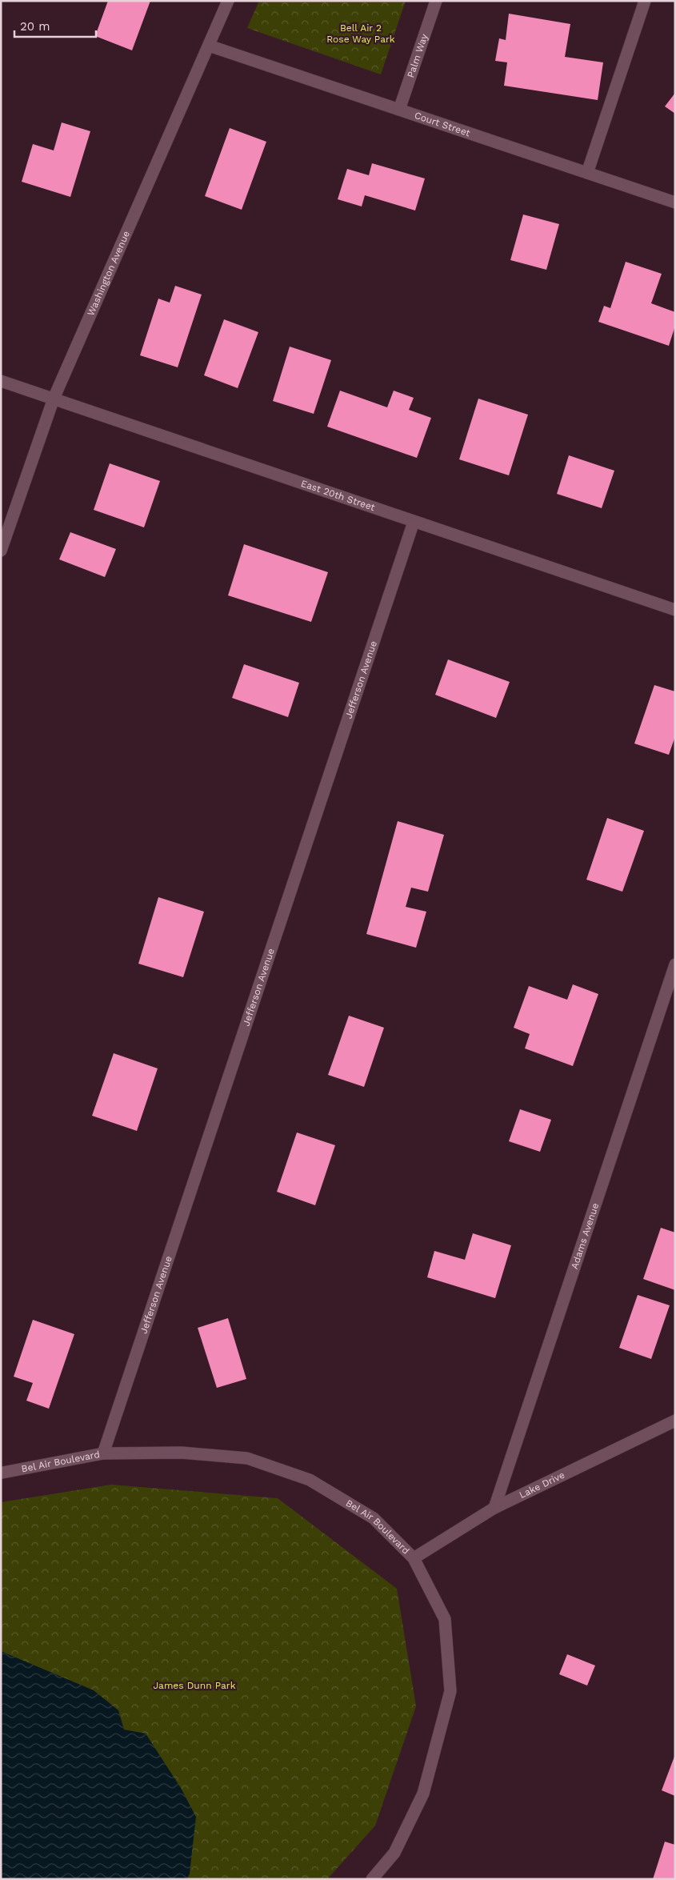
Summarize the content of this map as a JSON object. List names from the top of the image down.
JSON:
{
  "streets": {
    "street": [
      "Palm Way",
      "Court Street",
      "Washington Avenue",
      "East 20th Street",
      "Jefferson Avenue",
      "Adams Avenue",
      "Bel Air Boulevard",
      "Lake Drive"
    ]
  },
  "crossings": [
    ["Palm Way", "Court Street"],
    ["Court Street", "Washington Avenue"],
    ["Washington Avenue", "East 20th Street"],
    ["East 20th Street", "Jefferson Avenue"],
    ["Jefferson Avenue", "Bel Air Boulevard"],
    ["Adams Avenue", "Lake Drive"],
    ["Bel Air Boulevard", "Lake Drive"]
  ],
  "parks": ["Bell Air 2 Rose Way Park", "James Dunn Park"],
  "scale_bar": "20 m"
}
